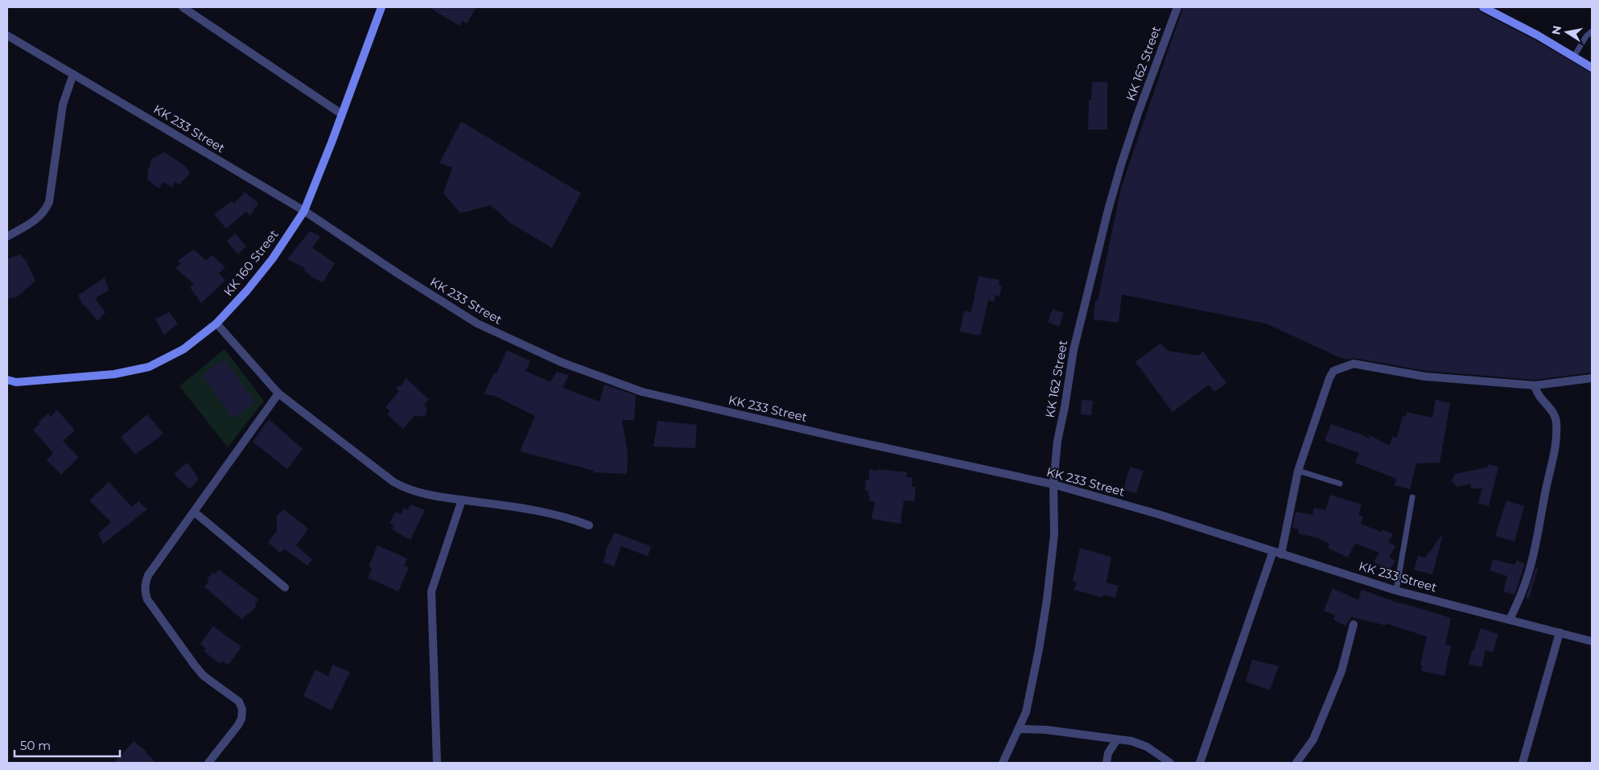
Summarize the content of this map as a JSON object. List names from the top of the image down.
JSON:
{
  "streets": {
    "main road": ["KK 160 Street"],
    "street": ["KK 162 Street", "KK 233 Street"]
  },
  "crossings": [
    ["KK 162 Street", "KK 233 Street"],
    ["KK 233 Street", "KK 160 Street"]
  ],
  "scale_bar": "50 m",
  "north": "left"
}
